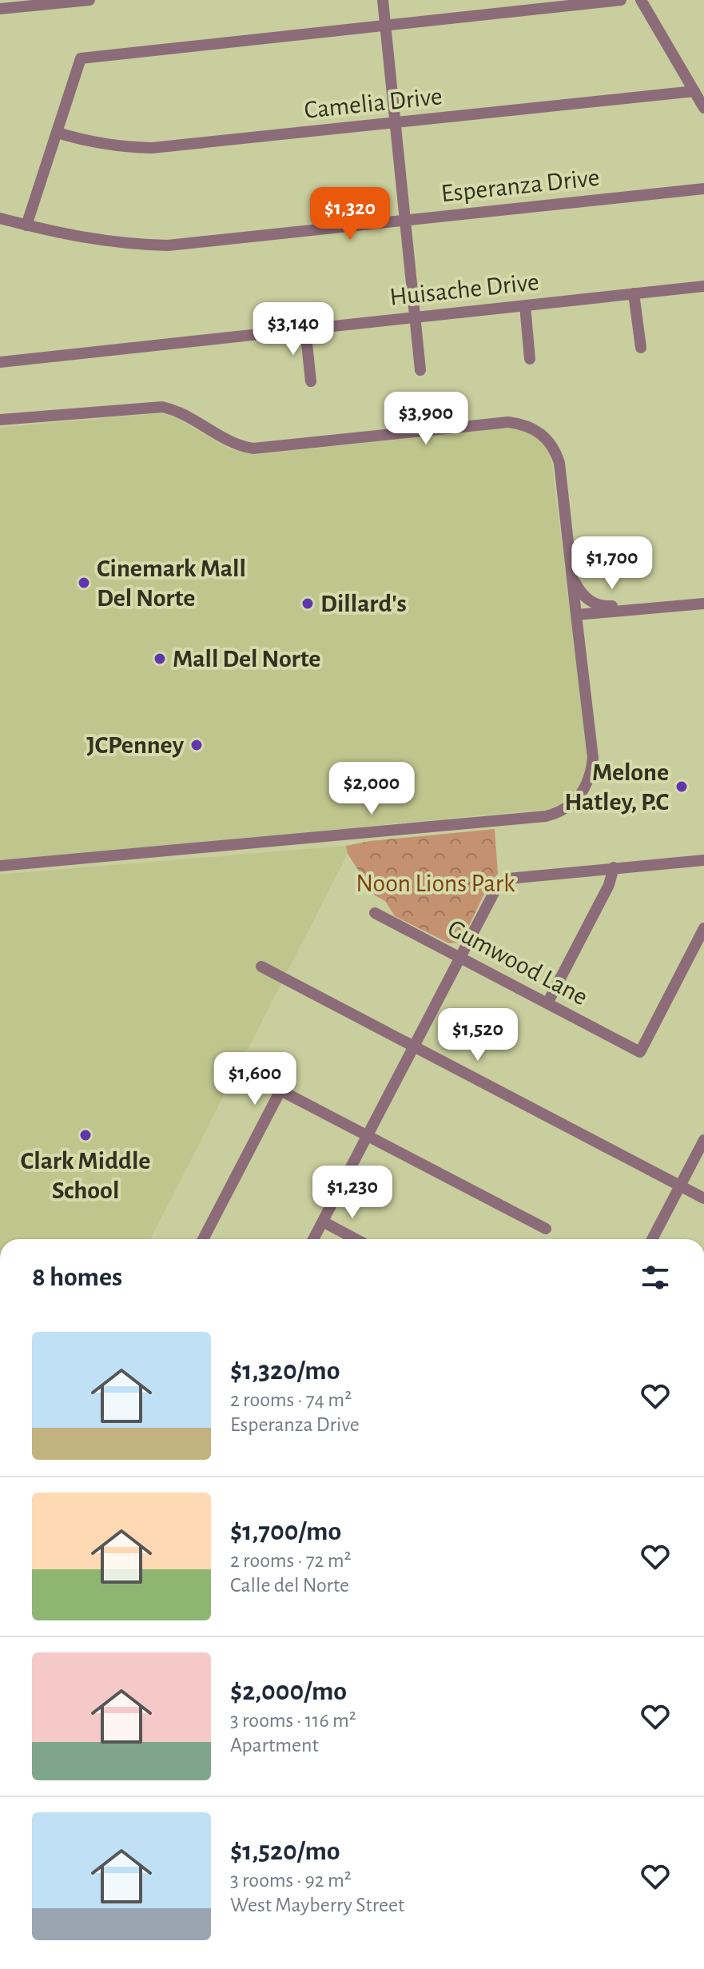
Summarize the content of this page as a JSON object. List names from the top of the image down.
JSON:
{
  "streets": {
    "street": [
      "Camelia Drive",
      "Esperanza Drive",
      "Huisache Drive",
      "Gumwood Lane"
    ]
  },
  "parks": ["Noon Lions Park"],
  "places": [
    "Cinemark Mall Del Norte",
    "Dillard's",
    "Mall Del Norte",
    "JCPenney",
    "Melone Hatley, P.C",
    "Clark Middle School"
  ],
  "page": {
    "price": [
      "$1,320",
      "$3,140",
      "$3,900",
      "$1,700",
      "$2,000",
      "$1,520",
      "$1,600",
      "$1,230"
    ],
    "heading": "8 homes",
    "list": [
      {
        "name": "$1,320/mo",
        "note": "2 rooms · 74 m² · Esperanza Drive"
      },
      {
        "name": "$1,700/mo",
        "note": "2 rooms · 72 m² · Calle del Norte"
      },
      {
        "name": "$2,000/mo",
        "note": "3 rooms · 116 m² · Apartment"
      },
      {
        "name": "$1,520/mo",
        "note": "3 rooms · 92 m² · West Mayberry Street"
      }
    ]
  }
}
